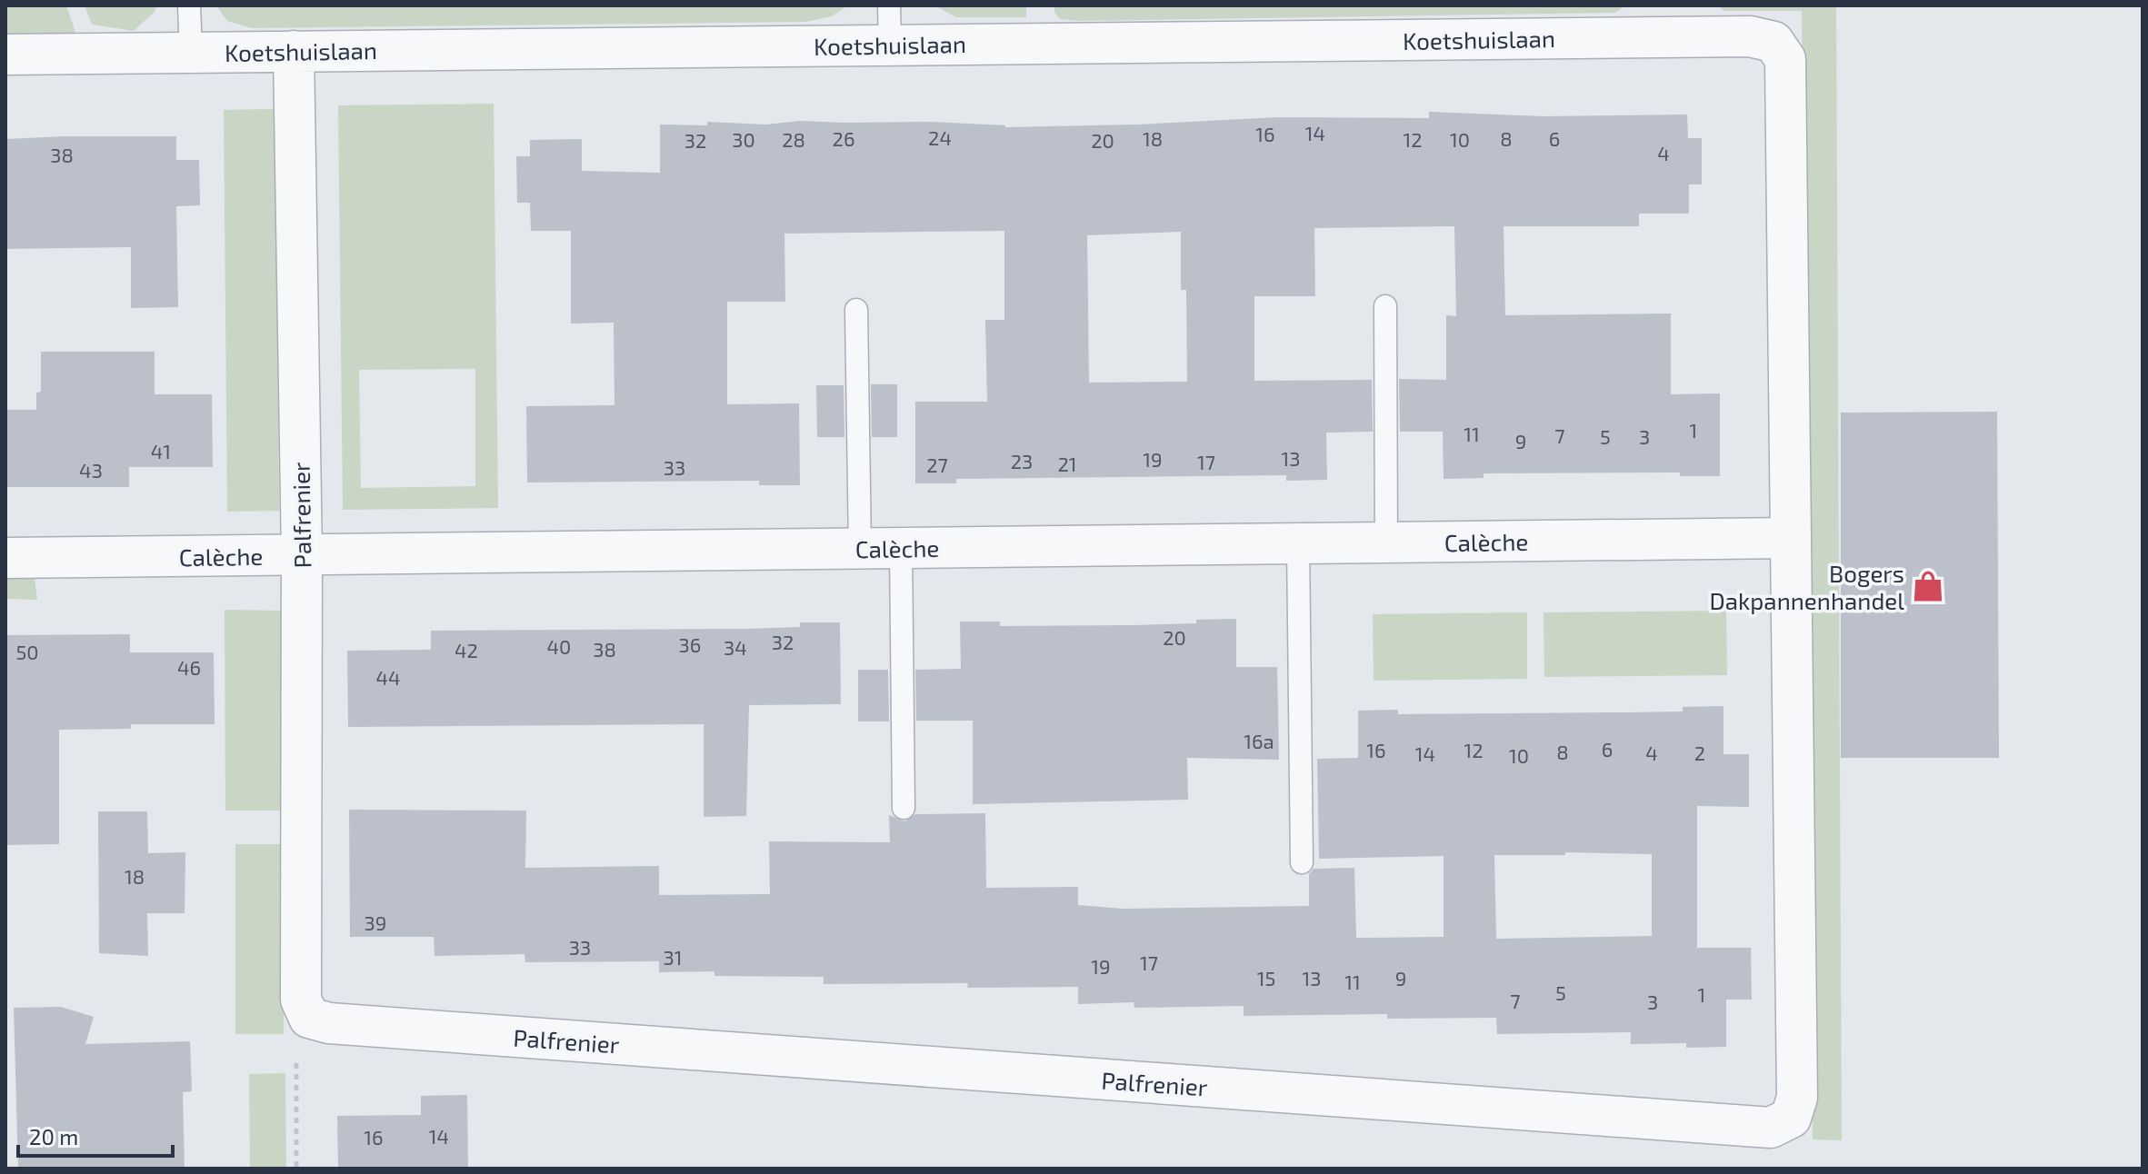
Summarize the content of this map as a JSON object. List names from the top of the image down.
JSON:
{
  "streets": {
    "street": ["Koetshuislaan", "Palfrenier", "Calèche"]
  },
  "crossings": [
    ["Koetshuislaan", "Palfrenier"],
    ["Koetshuislaan", "Calèche"],
    ["Palfrenier", "Calèche"]
  ],
  "places": {
    "shop": ["Bogers Dakpannenhandel"]
  },
  "house_numbers": [
    "14",
    "16",
    "24",
    "26",
    "18",
    "8",
    "6",
    "30",
    "28",
    "12",
    "10",
    "32",
    "20",
    "4",
    "38",
    "1",
    "11",
    "7",
    "5",
    "3",
    "9",
    "41",
    "13",
    "19",
    "23",
    "17",
    "21",
    "27",
    "33",
    "43",
    "20",
    "32",
    "36",
    "40",
    "34",
    "38",
    "42",
    "50",
    "46",
    "44",
    "16a",
    "6",
    "16",
    "12",
    "8",
    "4",
    "2",
    "14",
    "10",
    "18",
    "39",
    "33",
    "31",
    "17",
    "19",
    "15",
    "13",
    "9",
    "11",
    "5",
    "1",
    "7",
    "3",
    "14",
    "16"
  ],
  "scale_bar": "20 m"
}
